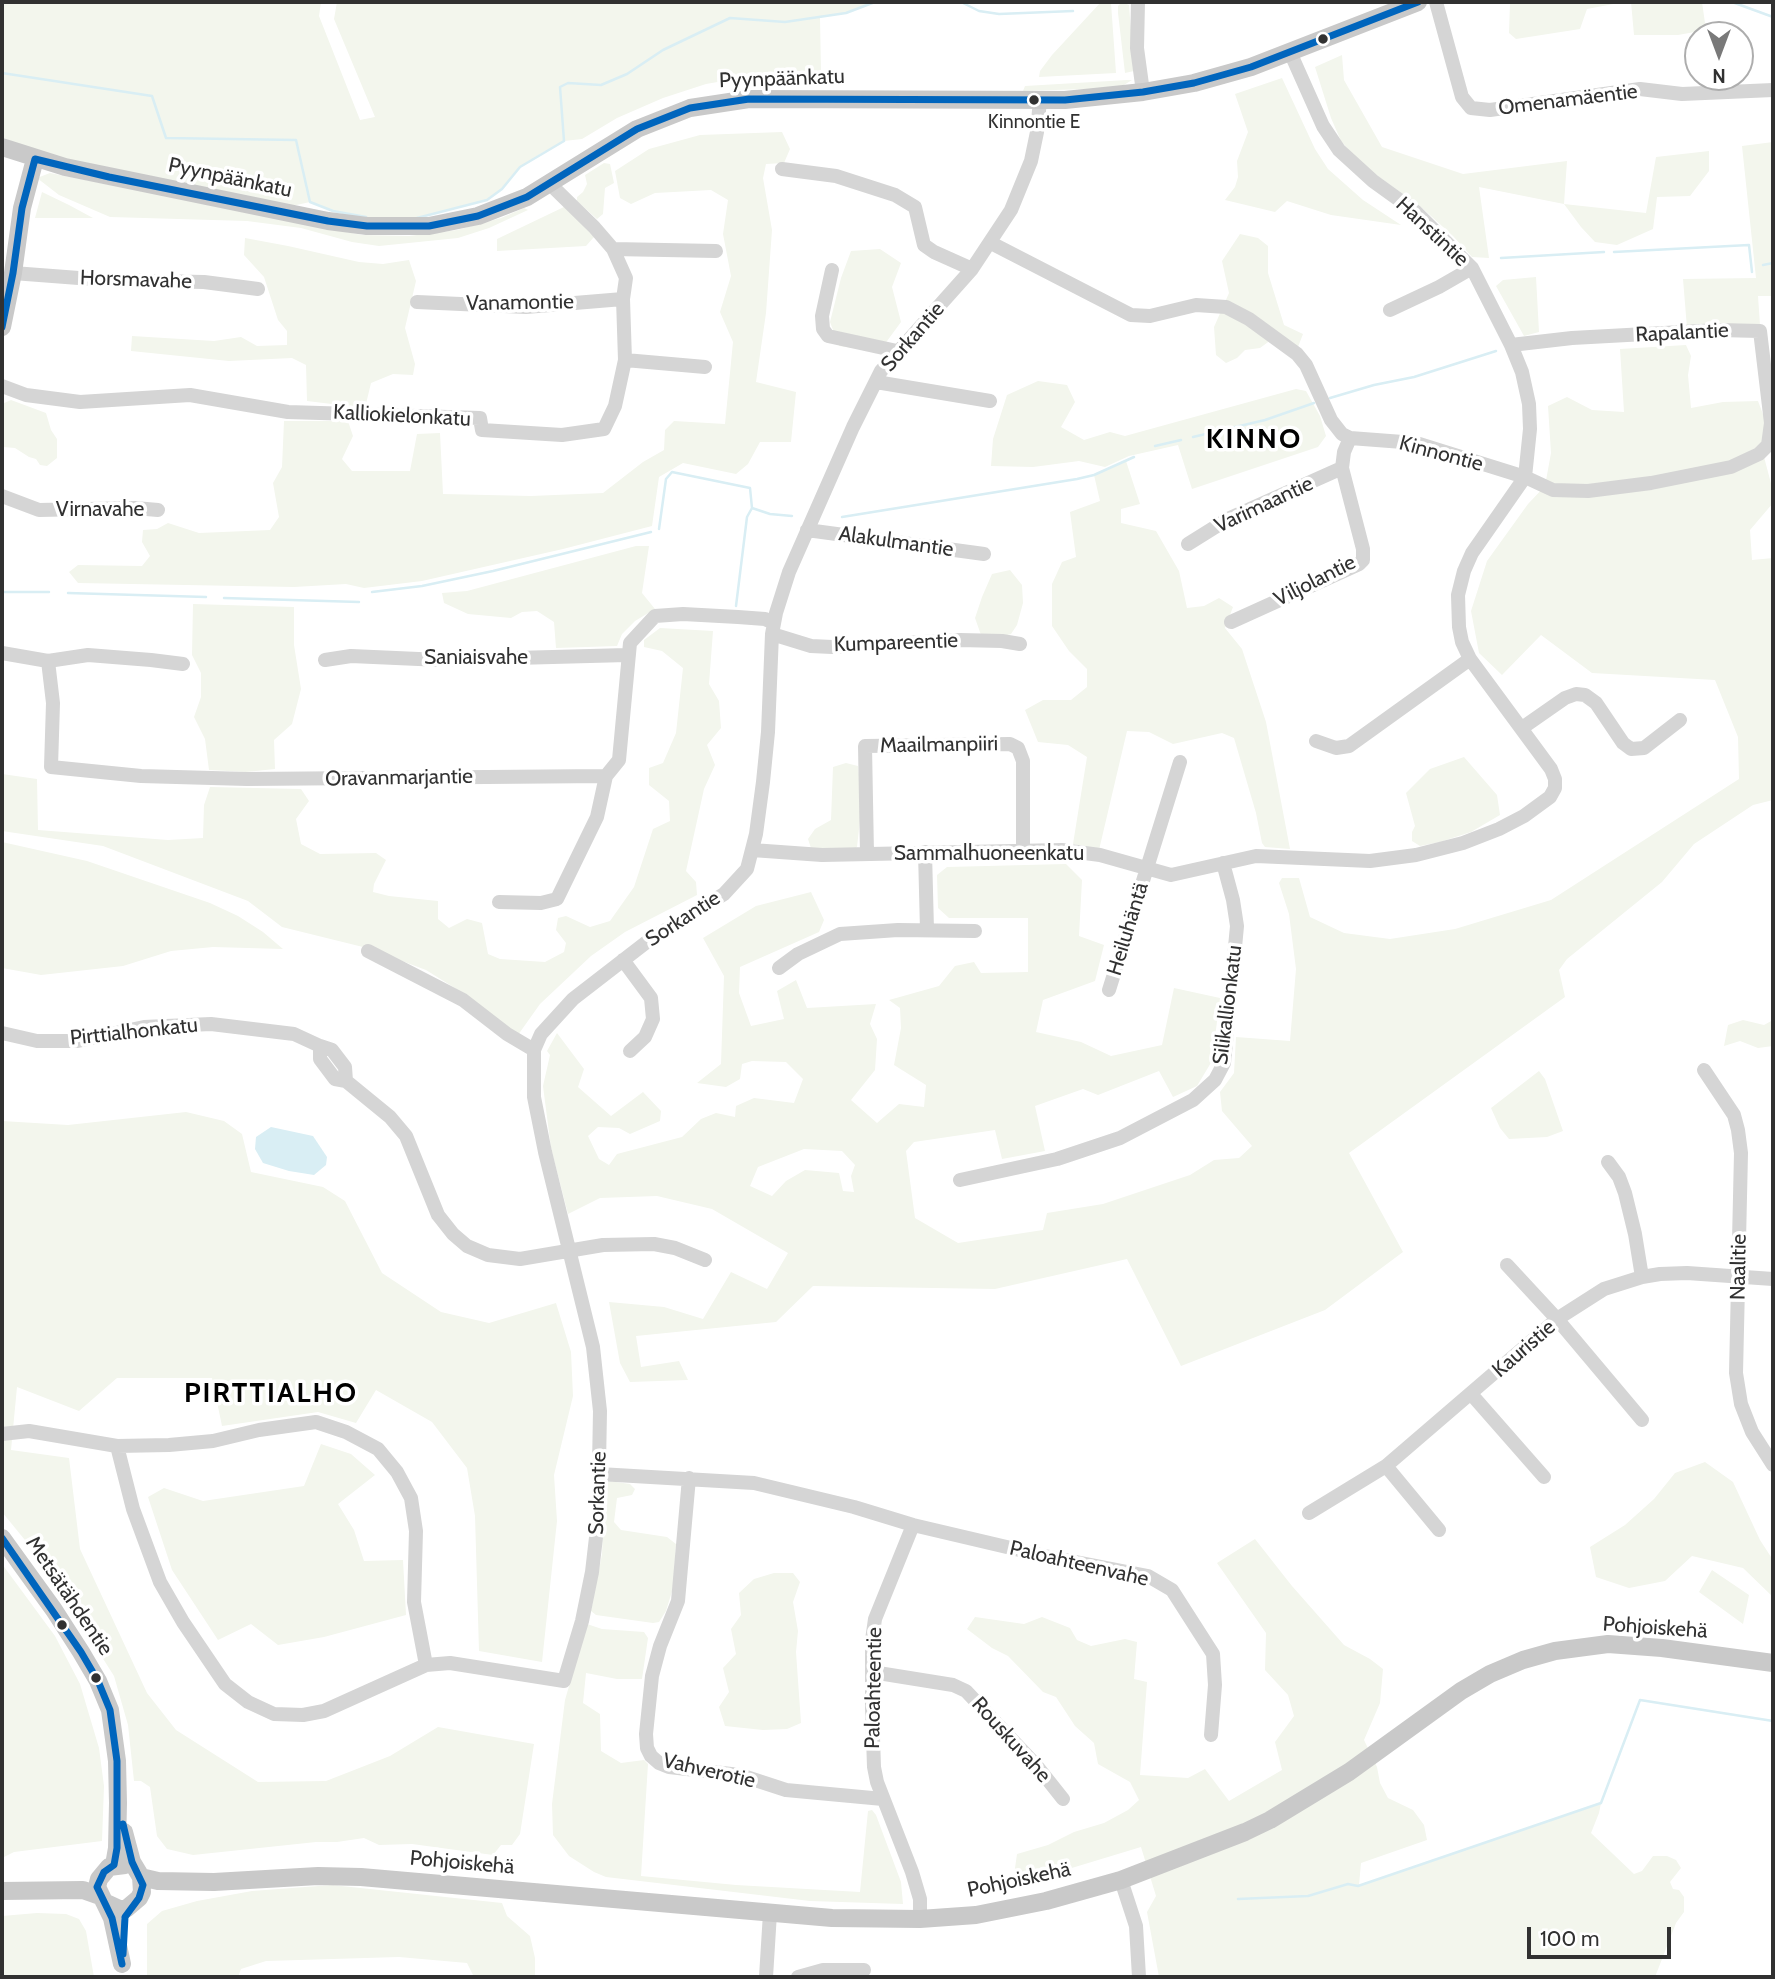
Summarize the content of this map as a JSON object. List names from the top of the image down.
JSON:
{
  "streets": {
    "main road": ["Pyynpäänkatu", "Metsätähdentie", "Pohjoiskehä"],
    "street": [
      "Omenamäentie",
      "Hanstintie",
      "Horsmavahe",
      "Vanamontie",
      "Rapalantie",
      "Sorkantie",
      "Kalliokielonkatu",
      "Kinnontie",
      "Varimaantie",
      "Virnavahe",
      "Alakulmantie",
      "Viljolantie",
      "Kumpareentie",
      "Saniaisvahe",
      "Maailmanpiiri",
      "Oravanmarjantie",
      "Sammalhuoneenkatu",
      "Heiluhäntä",
      "Silikallionkatu",
      "Pirttialhonkatu",
      "Naalitie",
      "Kauristie",
      "Paloahteenvahe",
      "Paloahteentie",
      "Rouskuvahe",
      "Vahverotie"
    ]
  },
  "crossings": [
    ["Pyynpäänkatu", "Hanstintie"],
    ["Pyynpäänkatu", "Sorkantie"],
    ["Pyynpäänkatu", "Kalliokielonkatu"],
    ["Hanstintie", "Rapalantie"],
    ["Hanstintie", "Kinnontie"],
    ["Hanstintie", "Sammalhuoneenkatu"],
    ["Vanamontie", "Kalliokielonkatu"],
    ["Rapalantie", "Kinnontie"],
    ["Sorkantie", "Alakulmantie"],
    ["Sorkantie", "Kumpareentie"],
    ["Sorkantie", "Sammalhuoneenkatu"],
    ["Sorkantie", "Pirttialhonkatu"],
    ["Kinnontie", "Viljolantie"],
    ["Kinnontie", "Sammalhuoneenkatu"],
    ["Varimaantie", "Viljolantie"],
    ["Maailmanpiiri", "Sammalhuoneenkatu"],
    ["Sammalhuoneenkatu", "Heiluhäntä"],
    ["Sammalhuoneenkatu", "Silikallionkatu"],
    ["Naalitie", "Kauristie"],
    ["Paloahteenvahe", "Paloahteentie"],
    ["Metsätähdentie", "Pohjoiskehä"],
    ["Pohjoiskehä", "Paloahteentie"],
    ["Paloahteentie", "Rouskuvahe"],
    ["Paloahteentie", "Vahverotie"]
  ],
  "districts": ["KINNO", "PIRTTIALHO"],
  "places": ["Kinnontie E"],
  "scale_bar": "100 m",
  "north": "bottom"
}
